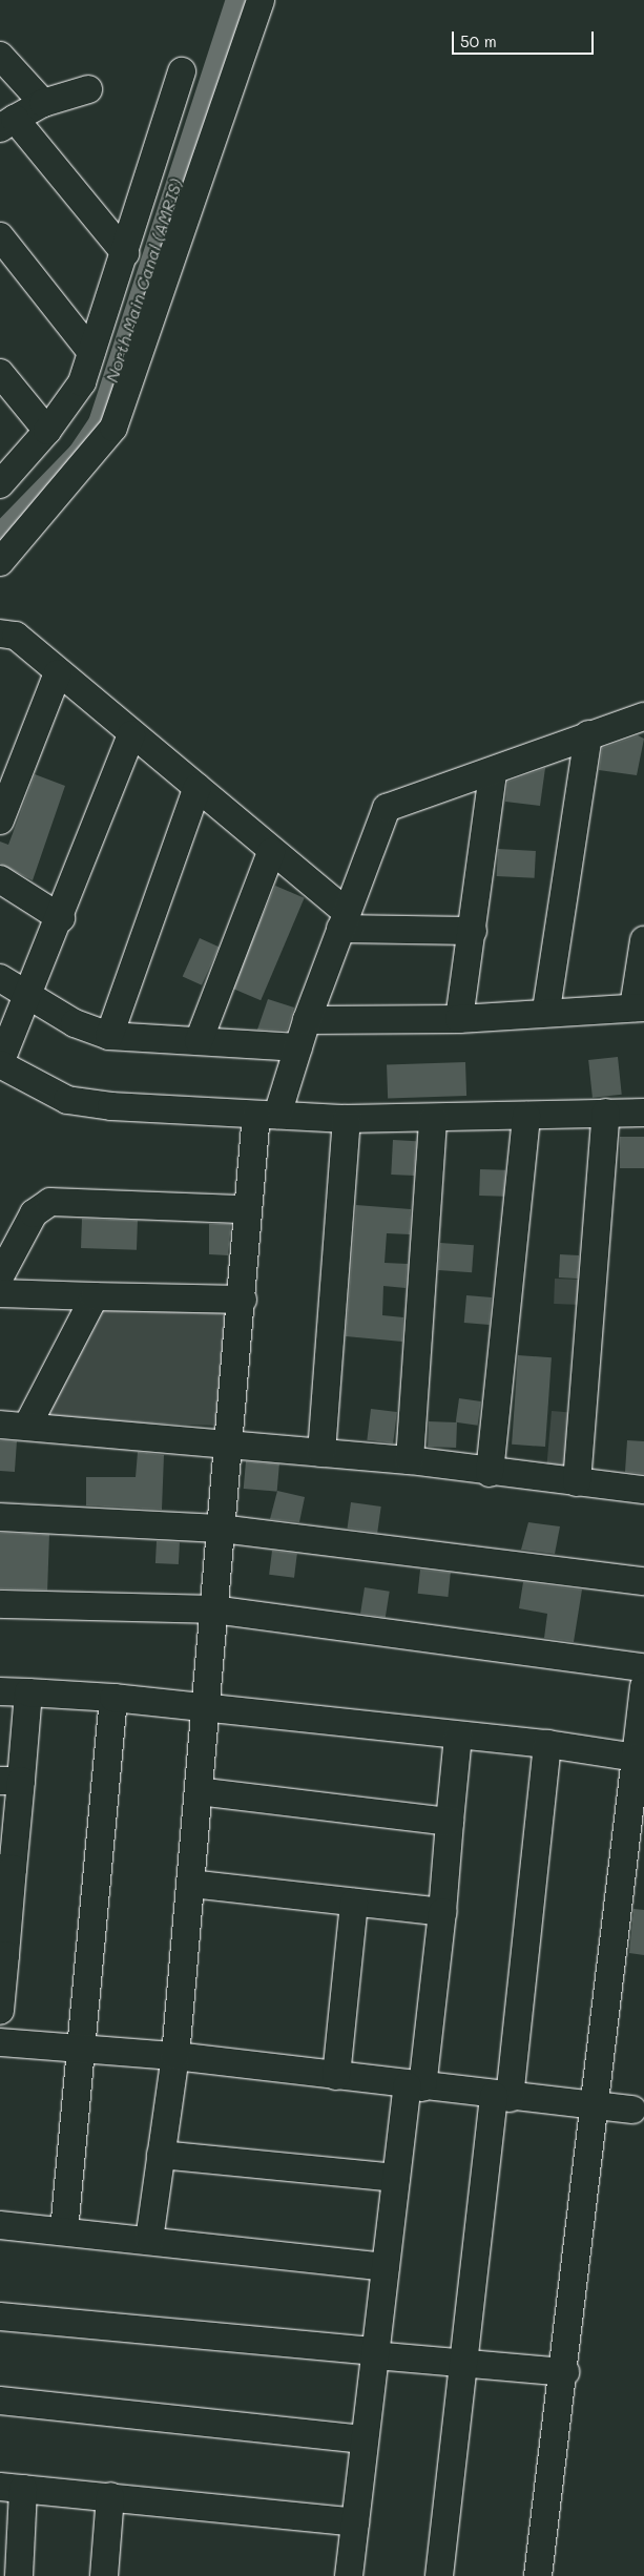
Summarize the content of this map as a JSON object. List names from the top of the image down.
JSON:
{
  "water": ["North Main Canal (AMRIS)"],
  "scale_bar": "50 m"
}
